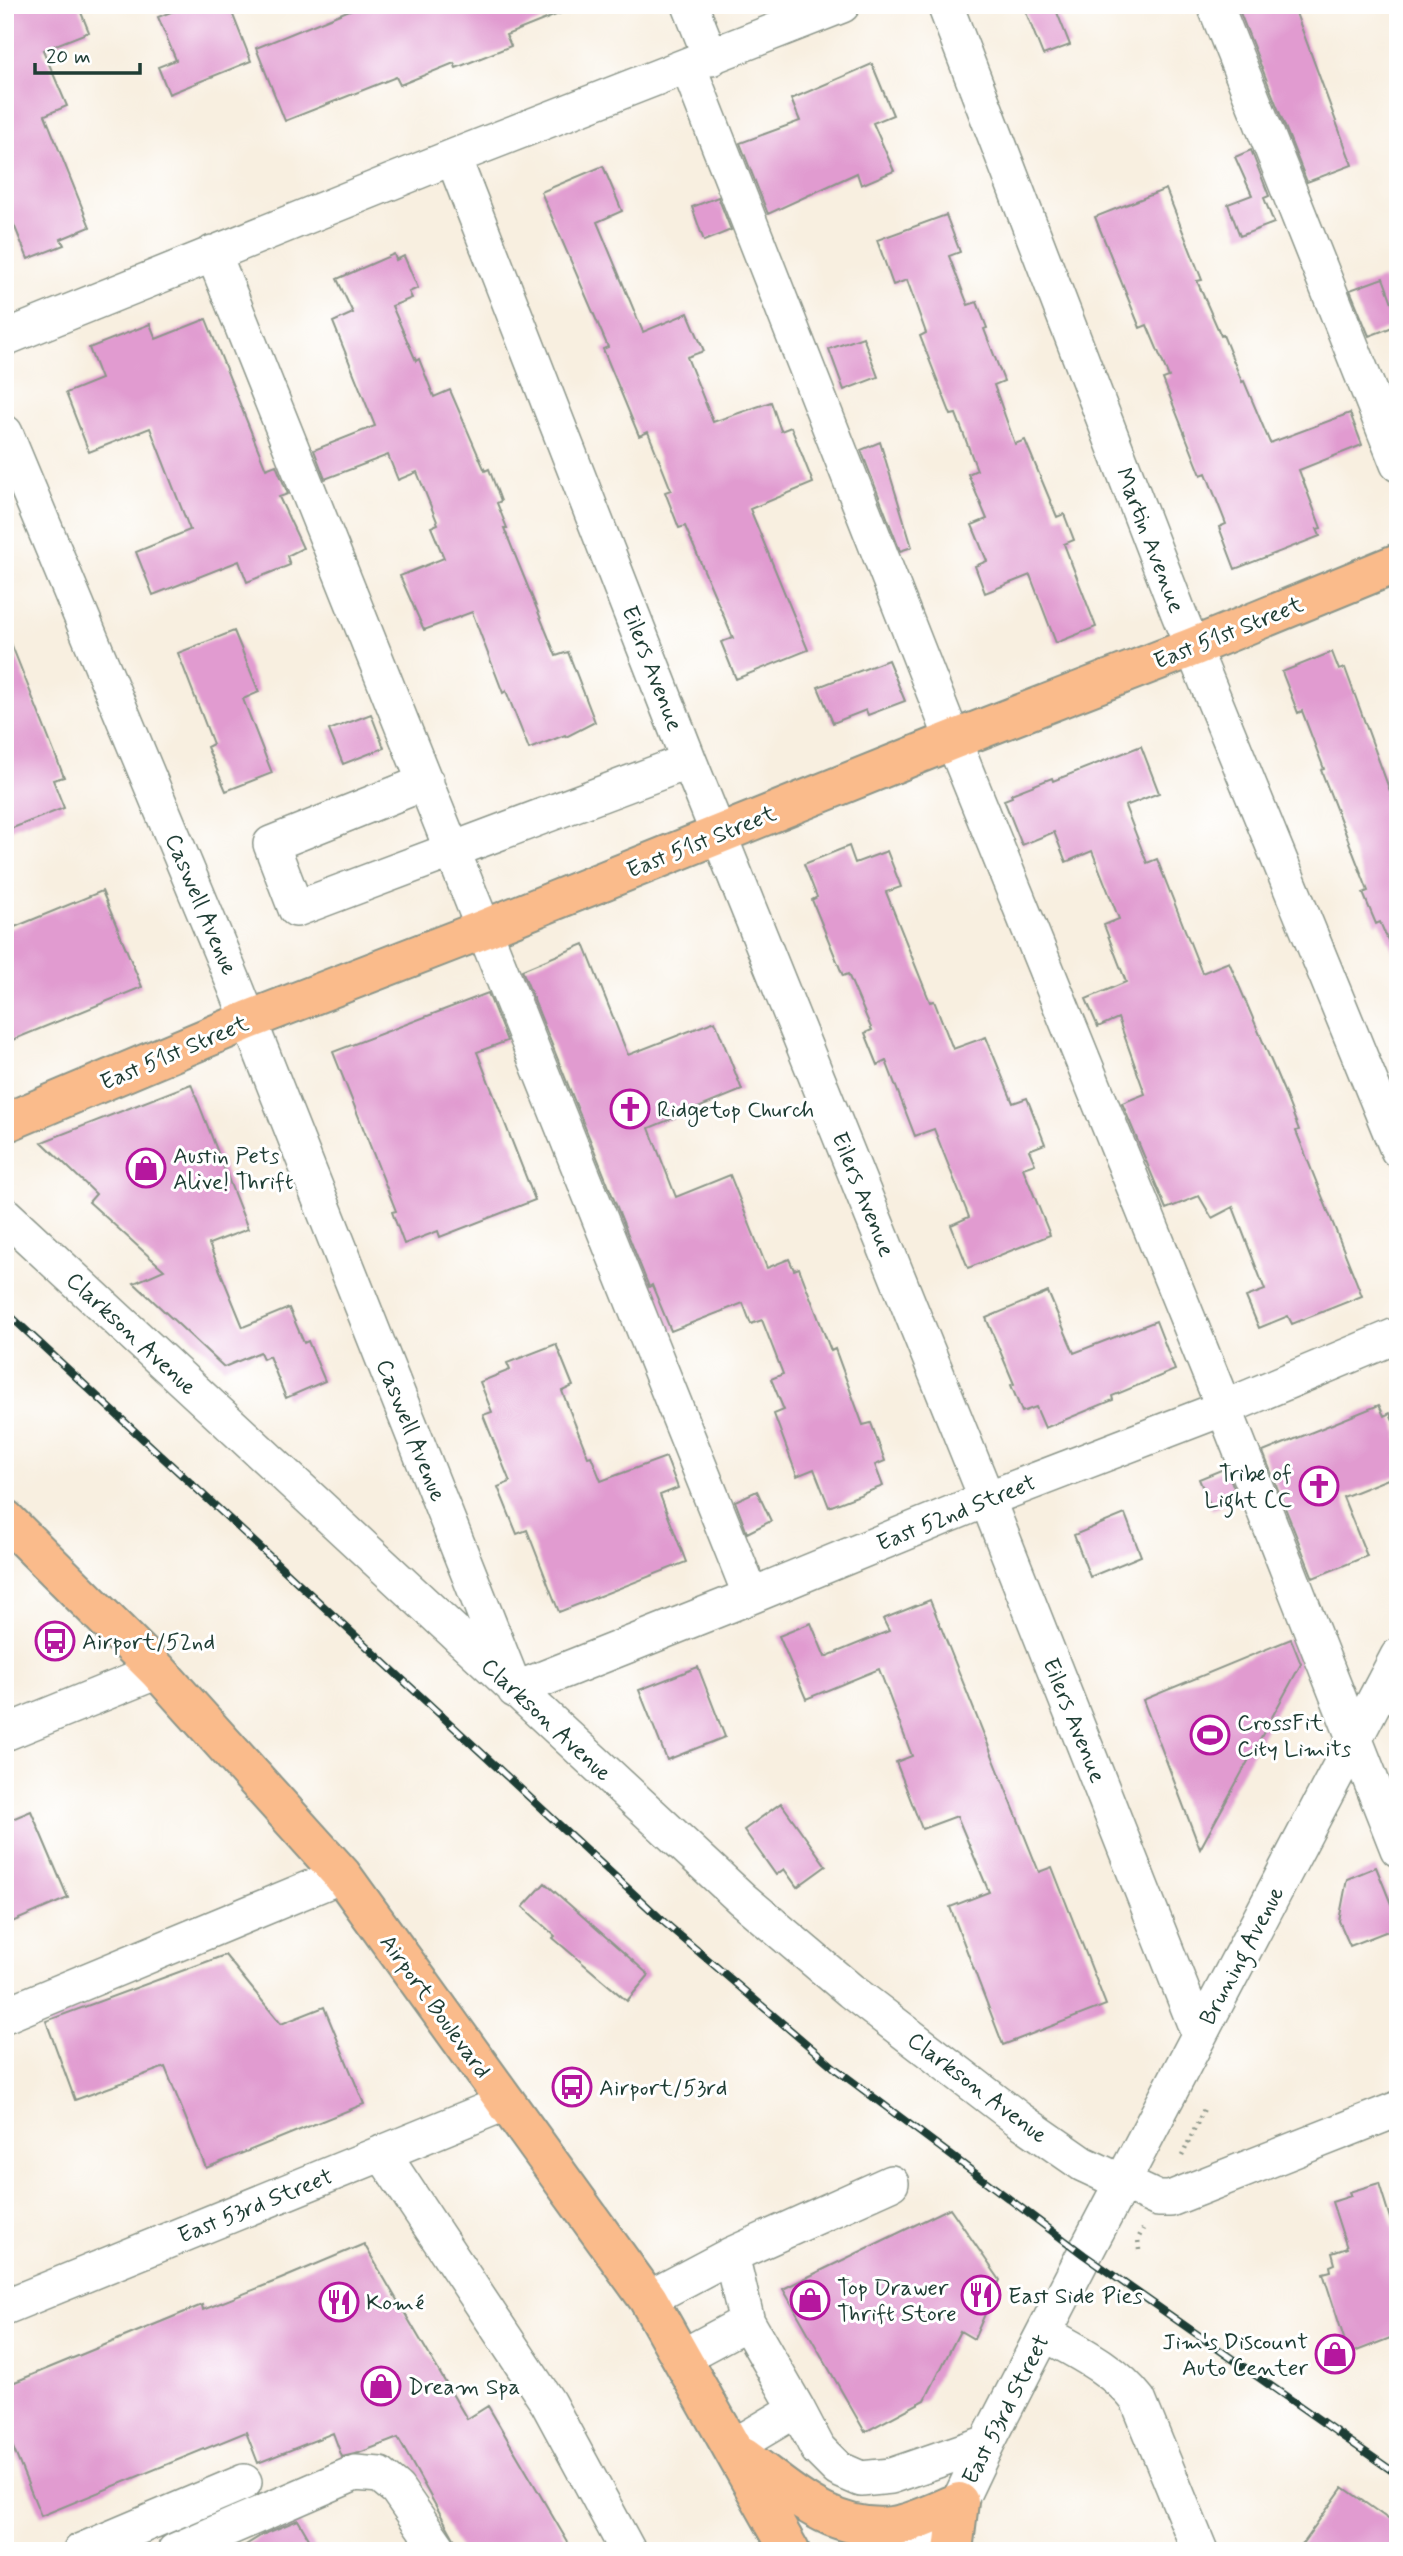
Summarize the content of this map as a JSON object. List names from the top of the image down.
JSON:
{
  "streets": {
    "main road": ["East 51st Street", "Airport Boulevard"],
    "street": [
      "Martin Avenue",
      "Eilers Avenue",
      "Caswell Avenue",
      "Clarkson Avenue",
      "East 52nd Street",
      "Bruning Avenue",
      "East 53rd Street"
    ]
  },
  "crossings": [
    ["Martin Avenue", "East 51st Street"],
    ["East 51st Street", "Eilers Avenue"],
    ["East 51st Street", "Caswell Avenue"],
    ["Eilers Avenue", "East 52nd Street"],
    ["Eilers Avenue", "Bruning Avenue"],
    ["Caswell Avenue", "Clarkson Avenue"],
    ["Caswell Avenue", "East 52nd Street"],
    ["Clarkson Avenue", "East 52nd Street"],
    ["Clarkson Avenue", "Bruning Avenue"],
    ["Bruning Avenue", "East 53rd Street"],
    ["Airport Boulevard", "East 53rd Street"]
  ],
  "places": {
    "church": ["Ridgetop Church", "Tribe of Light CC"],
    "shop": [
      "Austin Pets Alive! Thrift",
      "Top Drawer Thrift Store",
      "Jim's Discount Auto Center",
      "Dream Spa"
    ],
    "bus stop": ["Airport/52nd", "Airport/53rd"],
    "sports": ["CrossFit City Limits"],
    "restaurant": ["East Side Pies", "Komé"]
  },
  "scale_bar": "20 m"
}
